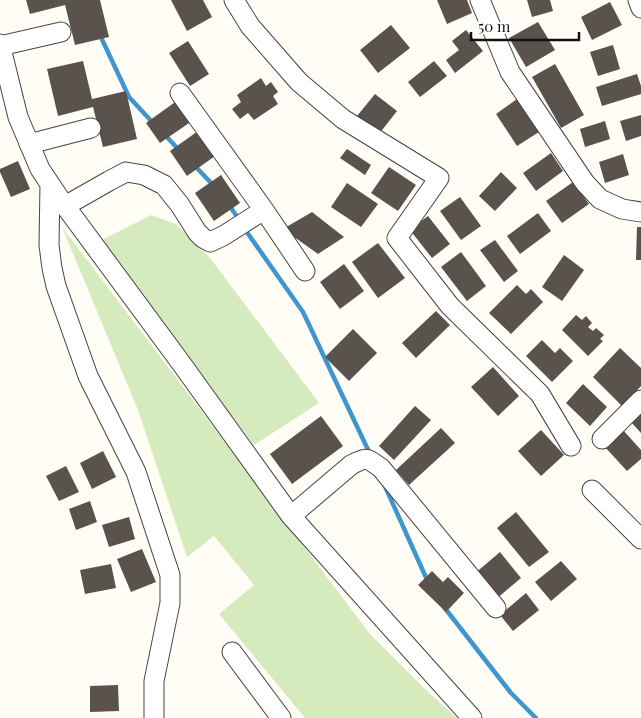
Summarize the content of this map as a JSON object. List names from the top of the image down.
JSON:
{
  "scale_bar": "50 m"
}
